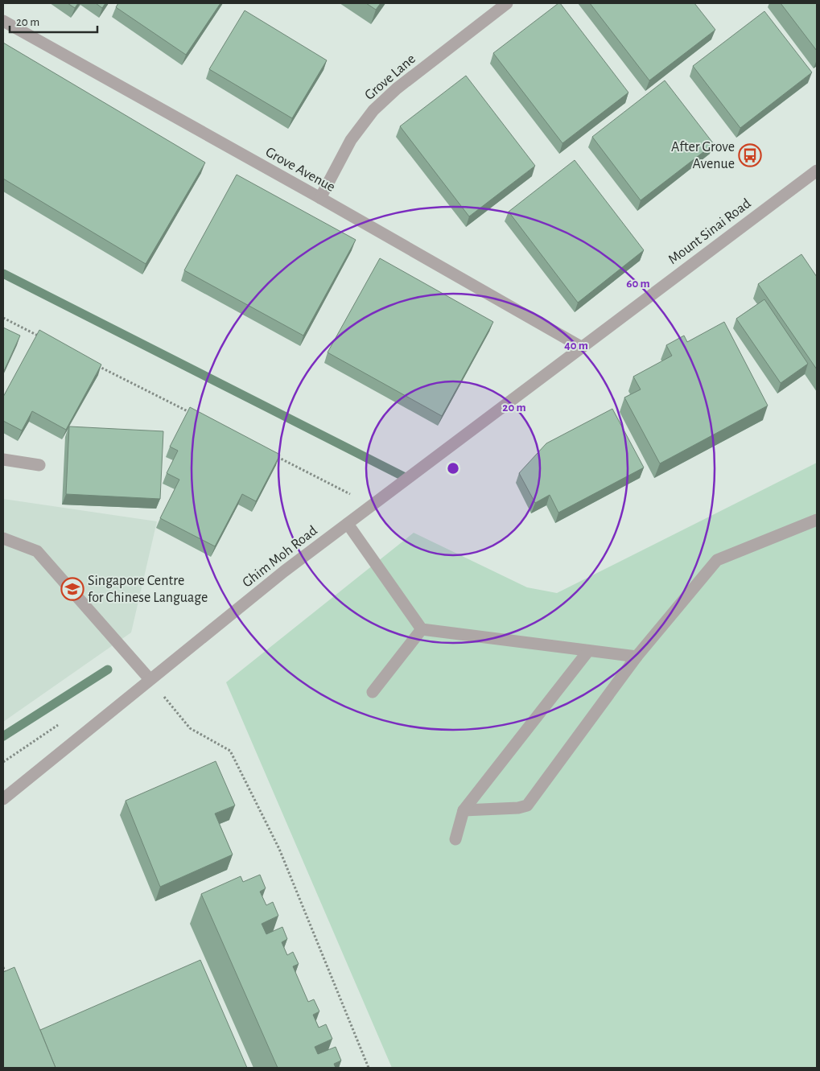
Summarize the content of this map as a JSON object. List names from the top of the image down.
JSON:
{
  "streets": {
    "street": [
      "Grove Lane",
      "Grove Avenue",
      "Mount Sinai Road",
      "Ghim Moh Road"
    ]
  },
  "crossings": [
    ["Grove Lane", "Grove Avenue"],
    ["Grove Avenue", "Mount Sinai Road"],
    ["Grove Avenue", "Ghim Moh Road"],
    ["Mount Sinai Road", "Ghim Moh Road"]
  ],
  "places": {
    "bus stop": ["After Grove Avenue"],
    "school or university": ["Singapore Centre for Chinese Language"]
  },
  "scale_bar": "20 m",
  "rings": ["60 m", "40 m", "20 m"]
}
